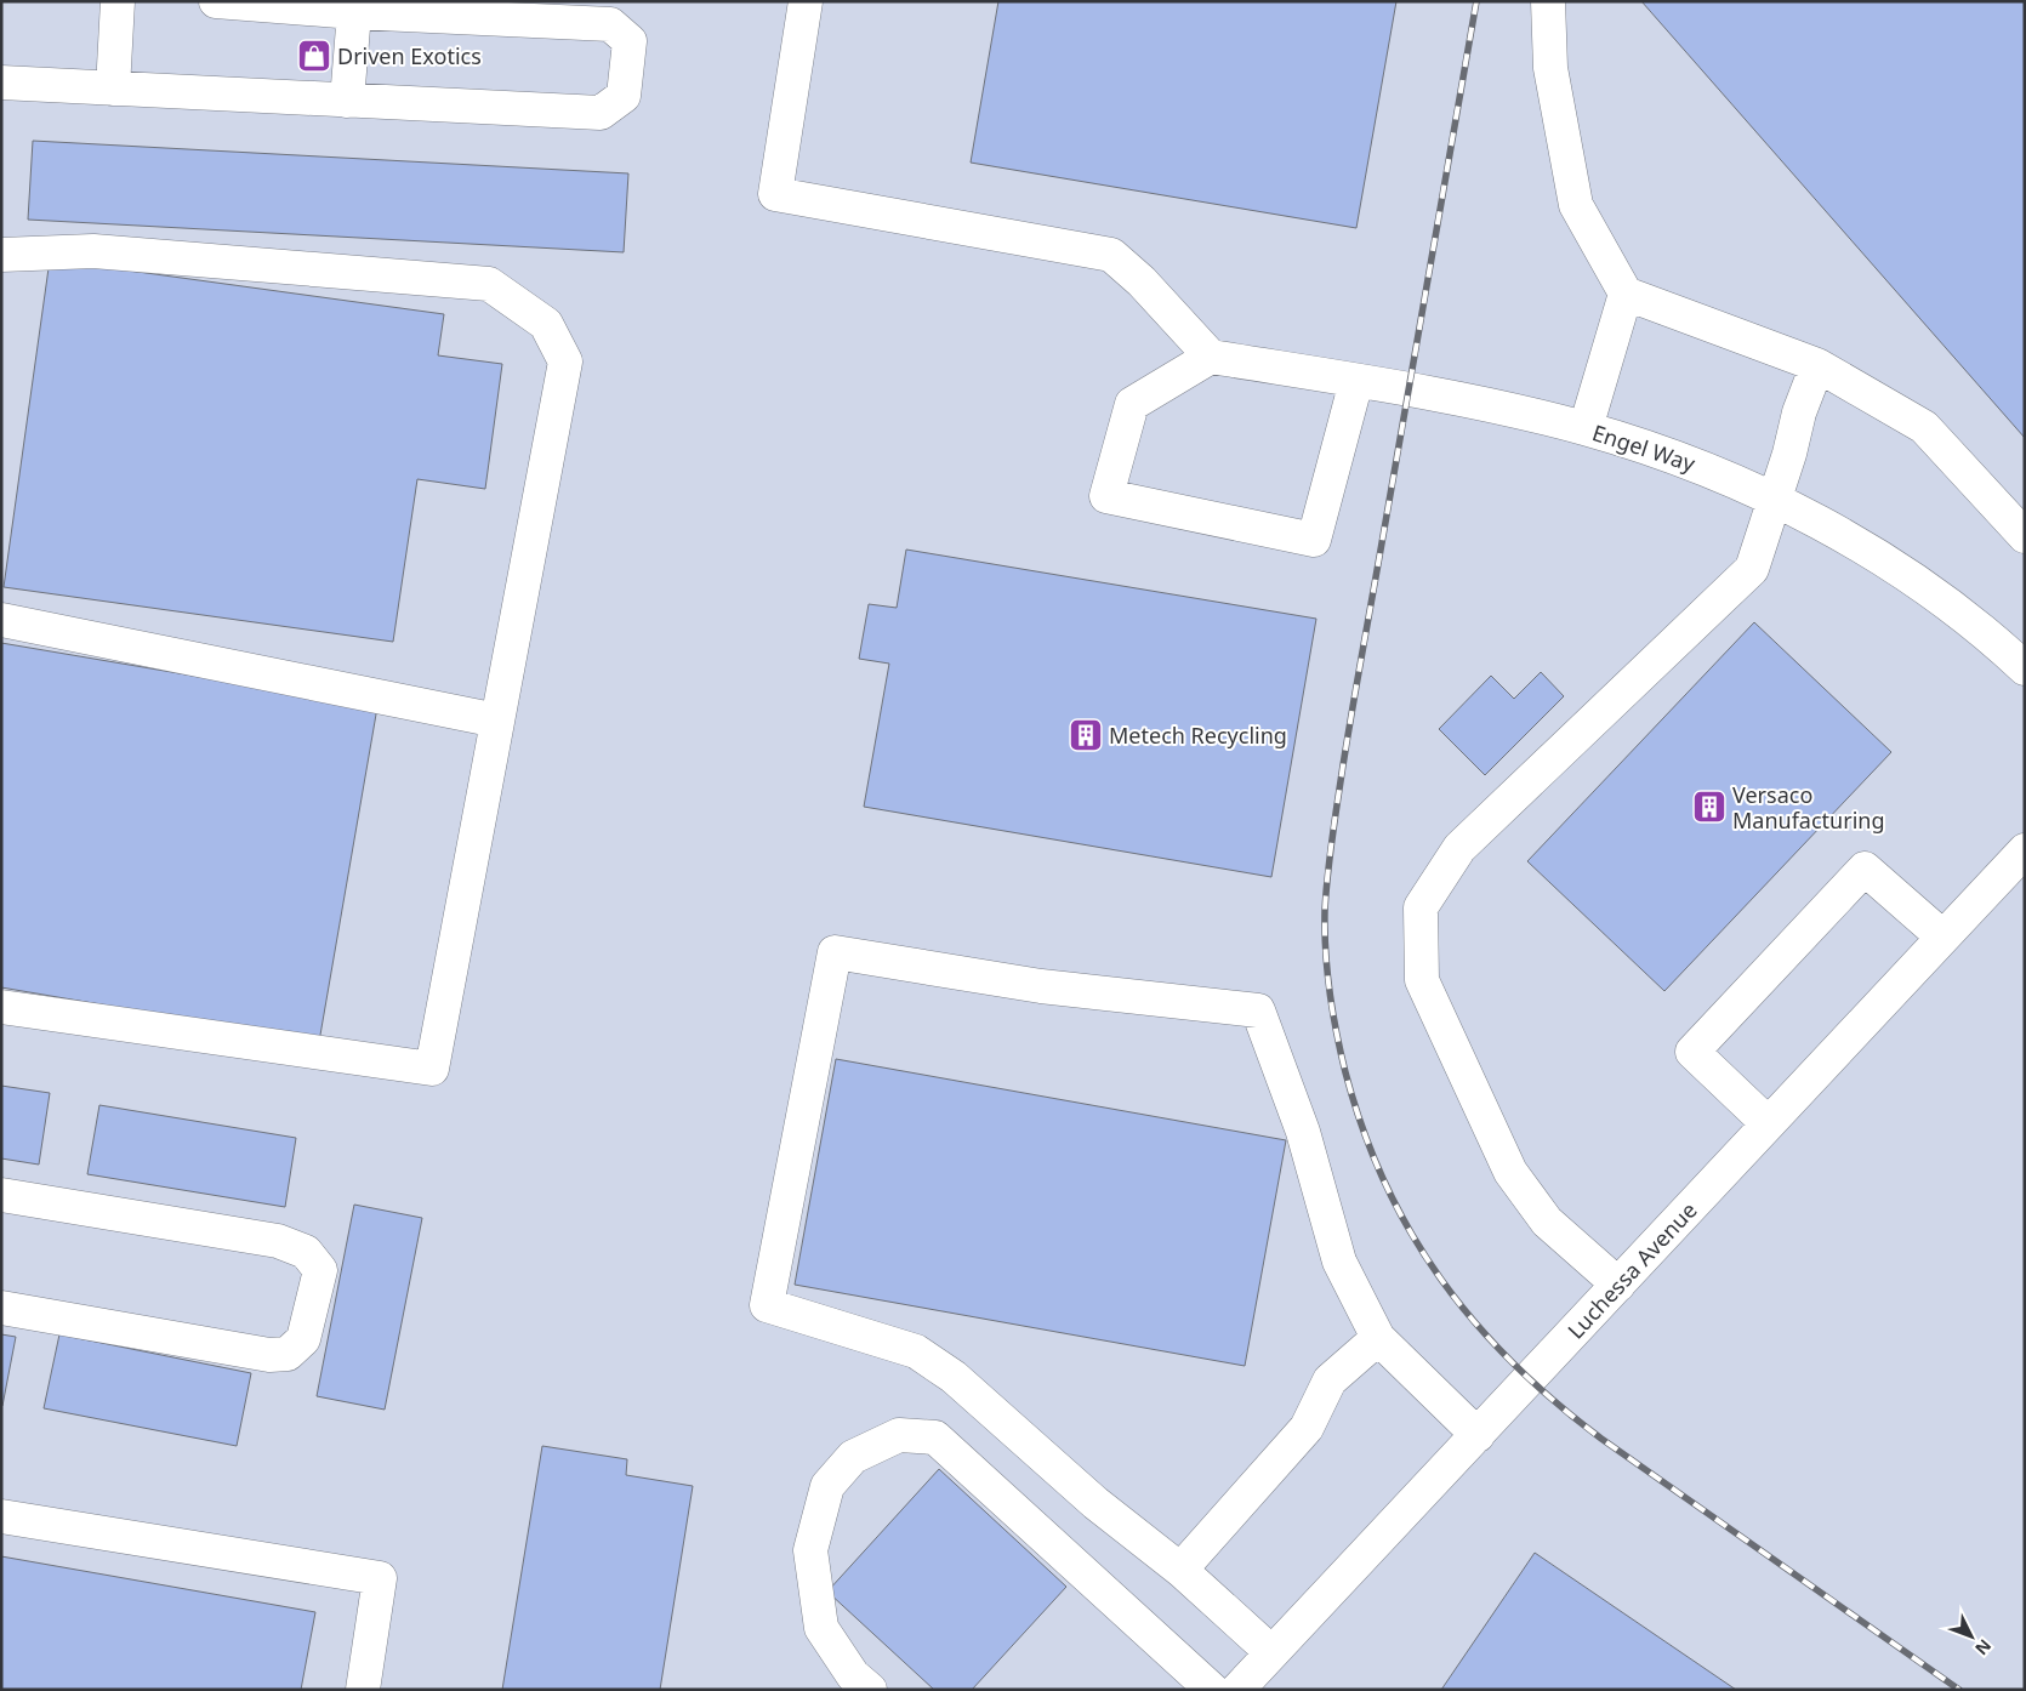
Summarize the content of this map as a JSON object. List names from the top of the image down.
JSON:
{
  "streets": {
    "street": ["Engel Way", "Luchessa Avenue"]
  },
  "places": {
    "shop": ["Driven Exotics"],
    "building": ["Metech Recycling", "Versaco Manufacturing"]
  },
  "north": "bottom right"
}
